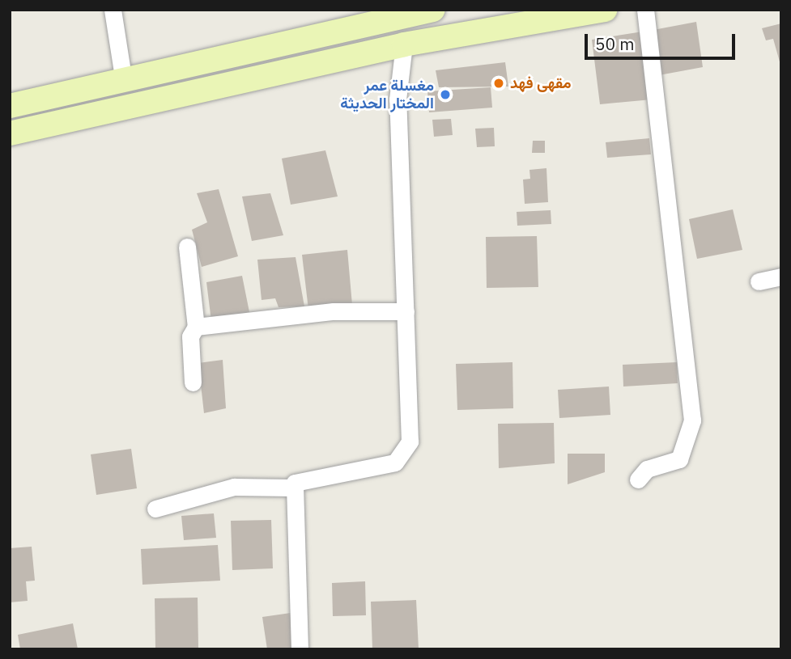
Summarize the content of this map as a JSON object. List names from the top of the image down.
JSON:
{
  "places": ["مقهى فهد", "مغسلة عمر المختار الحديثة"],
  "scale_bar": "50 m"
}
